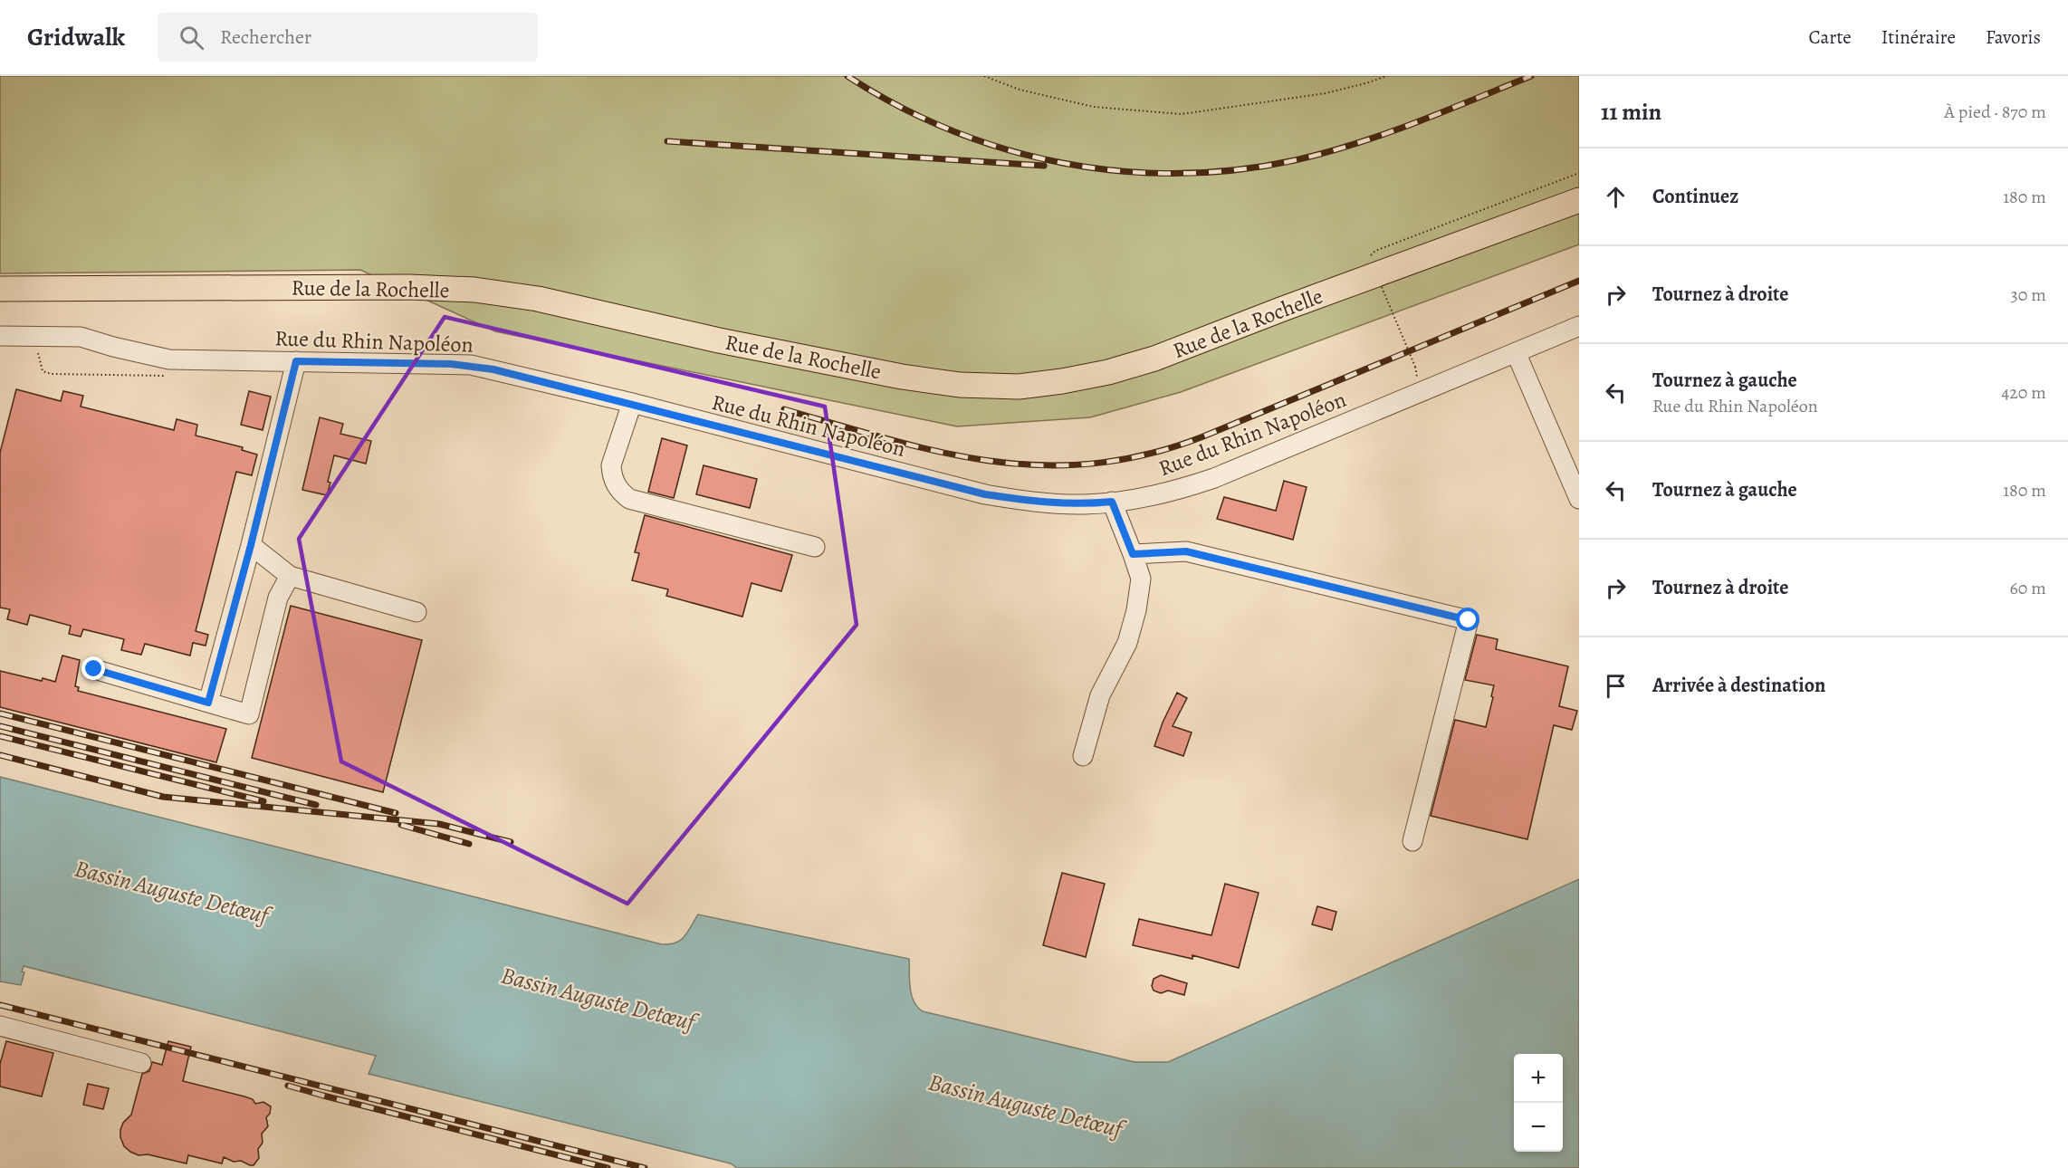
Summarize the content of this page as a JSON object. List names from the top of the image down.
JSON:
{
  "streets": {
    "main road": ["Rue de la Rochelle"],
    "street": ["Rue du Rhin Napoléon"]
  },
  "water": ["Bassin Auguste Detœuf"],
  "page": {
    "header": "Gridwalk",
    "search": "Rechercher",
    "nav": ["Carte", "Itinéraire", "Favoris"],
    "heading": ["11 min", "À pied · 870 m"],
    "list": [
      ["Continuez", "180 m"],
      ["Tournez à droite", "30 m"],
      ["Tournez à gauche", "Rue du Rhin Napoléon", "420 m"],
      ["Tournez à gauche", "180 m"],
      ["Tournez à droite", "60 m"],
      "Arrivée à destination"
    ],
    "map_buttons": ["+", "−"]
  }
}
